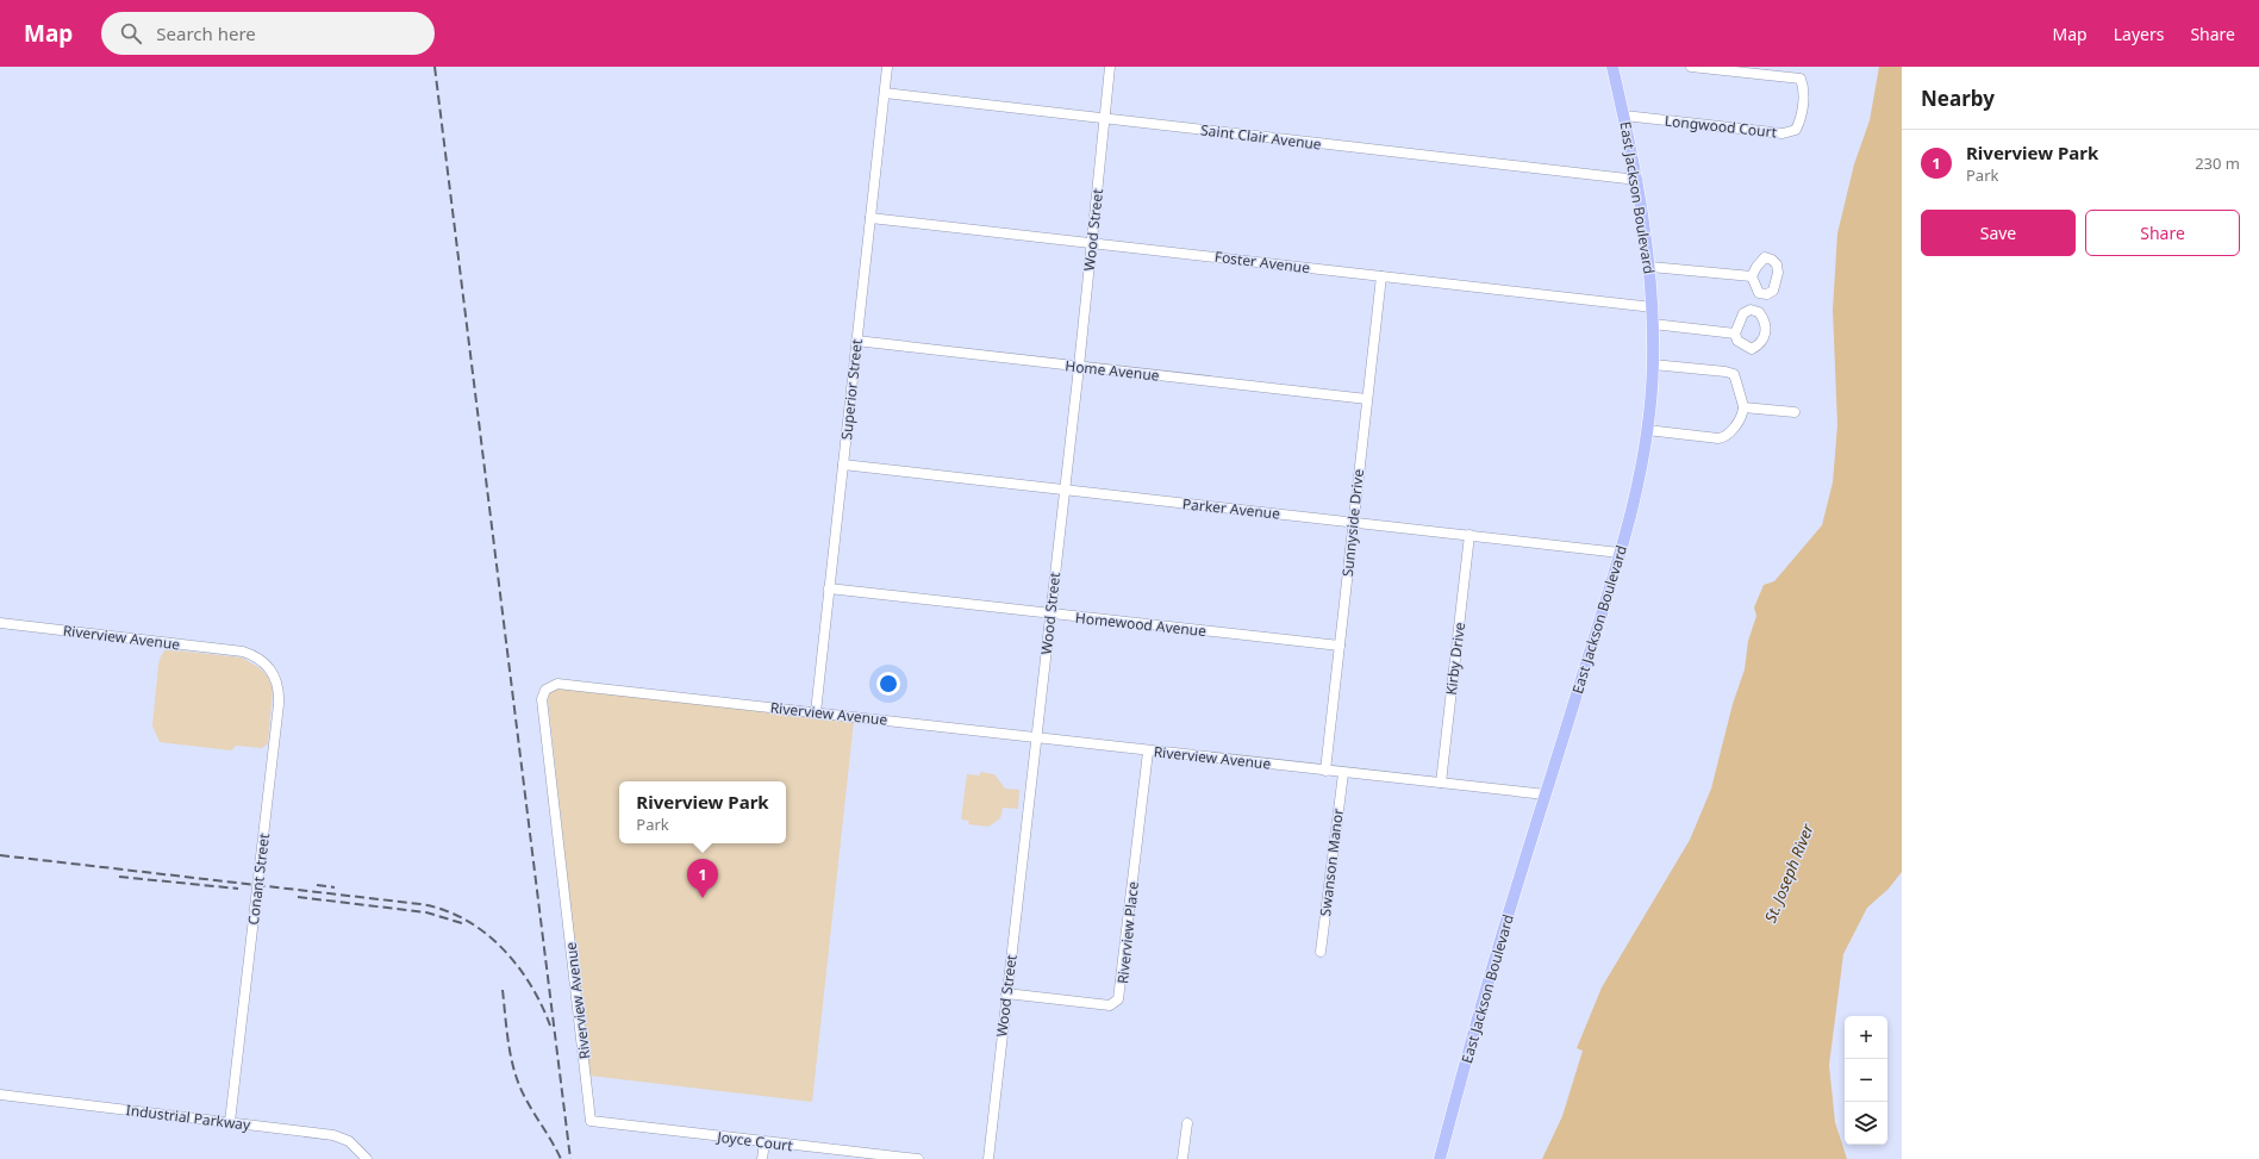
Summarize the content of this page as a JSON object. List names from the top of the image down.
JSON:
{
  "streets": {
    "main road": ["East Jackson Boulevard"],
    "street": [
      "Longwood Court",
      "Saint Clair Avenue",
      "Wood Street",
      "Foster Avenue",
      "Home Avenue",
      "Superior Street",
      "Parker Avenue",
      "Sunnyside Drive",
      "Homewood Avenue",
      "Riverview Avenue",
      "Kirby Drive",
      "Swanson Manor",
      "Conant Street",
      "Riverview Place",
      "Industrial Parkway",
      "Joyce Court"
    ]
  },
  "crossings": [
    ["Longwood Court", "East Jackson Boulevard"],
    ["Saint Clair Avenue", "East Jackson Boulevard"],
    ["Saint Clair Avenue", "Wood Street"],
    ["Saint Clair Avenue", "Superior Street"],
    ["East Jackson Boulevard", "Foster Avenue"],
    ["East Jackson Boulevard", "Parker Avenue"],
    ["East Jackson Boulevard", "Riverview Avenue"],
    ["Wood Street", "Foster Avenue"],
    ["Wood Street", "Home Avenue"],
    ["Wood Street", "Parker Avenue"],
    ["Wood Street", "Homewood Avenue"],
    ["Wood Street", "Riverview Avenue"],
    ["Wood Street", "Riverview Place"],
    ["Foster Avenue", "Superior Street"],
    ["Foster Avenue", "Sunnyside Drive"],
    ["Home Avenue", "Superior Street"],
    ["Home Avenue", "Sunnyside Drive"],
    ["Superior Street", "Parker Avenue"],
    ["Superior Street", "Homewood Avenue"],
    ["Superior Street", "Riverview Avenue"],
    ["Parker Avenue", "Sunnyside Drive"],
    ["Parker Avenue", "Kirby Drive"],
    ["Sunnyside Drive", "Homewood Avenue"],
    ["Sunnyside Drive", "Riverview Avenue"],
    ["Riverview Avenue", "Kirby Drive"],
    ["Riverview Avenue", "Swanson Manor"],
    ["Riverview Avenue", "Conant Street"],
    ["Riverview Avenue", "Riverview Place"],
    ["Riverview Avenue", "Joyce Court"],
    ["Conant Street", "Industrial Parkway"]
  ],
  "water": ["St. Joseph River"],
  "page": {
    "header": "Map",
    "search": "Search here",
    "nav": ["Map", "Layers", "Share"],
    "heading": "Nearby",
    "list": [
      {
        "mark": "1",
        "name": "Riverview Park",
        "note": "Park",
        "value": "230 m"
      }
    ],
    "buttons": ["Save", "Share"],
    "popup": ["Riverview Park", "Park"],
    "pins": "1",
    "map_buttons": ["+", "−"]
  }
}
